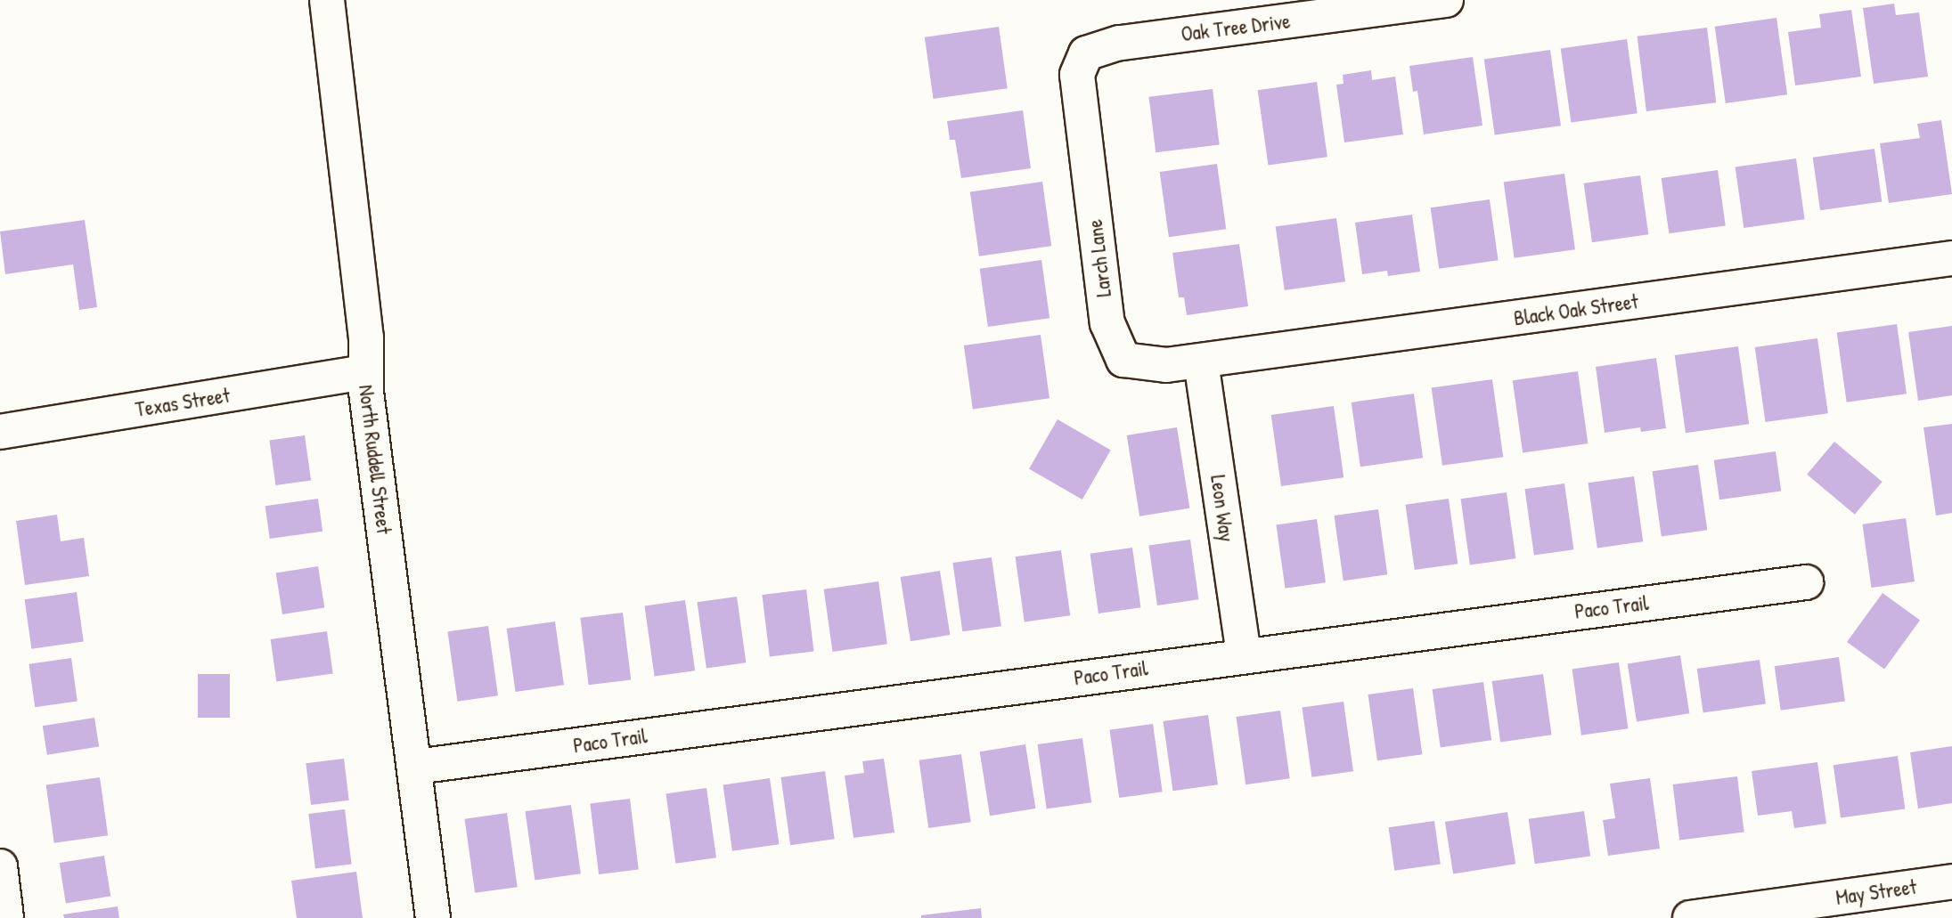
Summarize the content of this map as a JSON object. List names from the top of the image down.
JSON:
{
  "streets": {
    "street": [
      "Oak Tree Drive",
      "Larch Lane",
      "Black Oak Street",
      "Texas Street",
      "North Ruddell Street",
      "Leon Way",
      "Paco Trail",
      "May Street"
    ]
  },
  "crossings": [
    ["Oak Tree Drive", "Larch Lane"],
    ["Larch Lane", "Black Oak Street"],
    ["Larch Lane", "Leon Way"],
    ["Black Oak Street", "Leon Way"],
    ["Texas Street", "North Ruddell Street"],
    ["North Ruddell Street", "Paco Trail"],
    ["Leon Way", "Paco Trail"]
  ]
}
